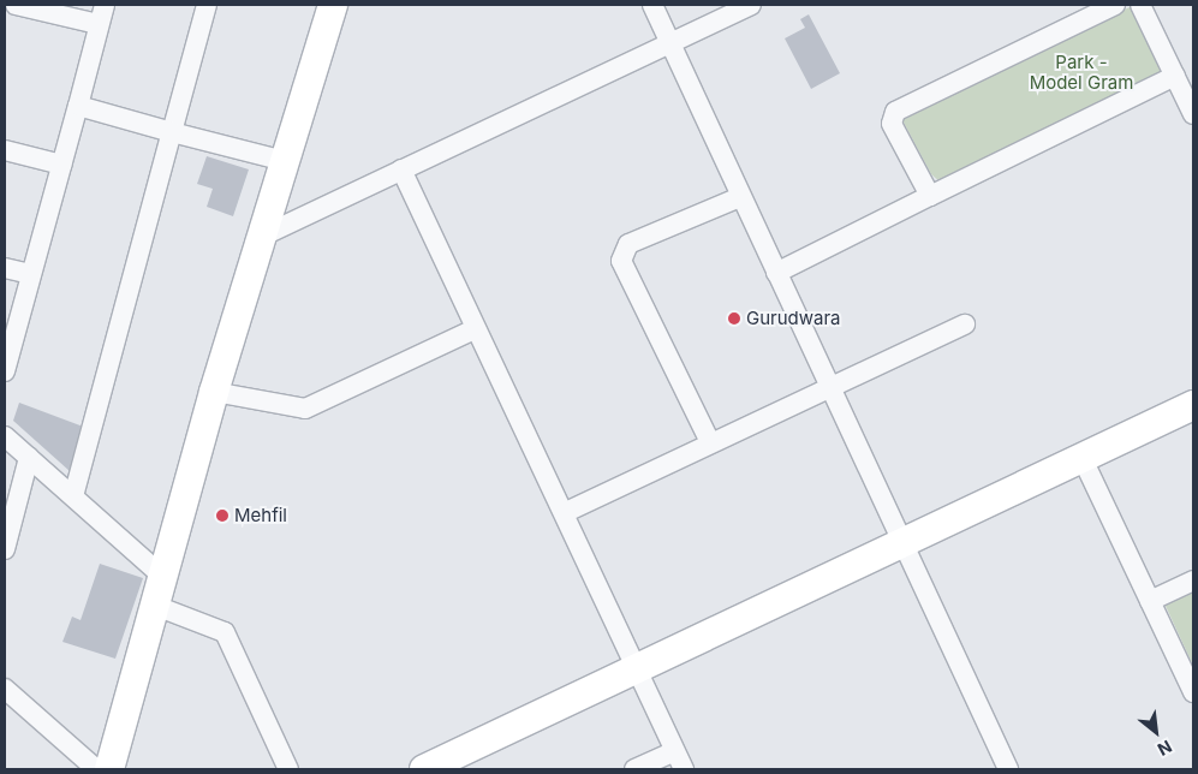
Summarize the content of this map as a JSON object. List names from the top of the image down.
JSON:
{
  "parks": ["Park - Model Gram"],
  "places": ["Gurudwara", "Mehfil"],
  "north": "bottom right"
}
